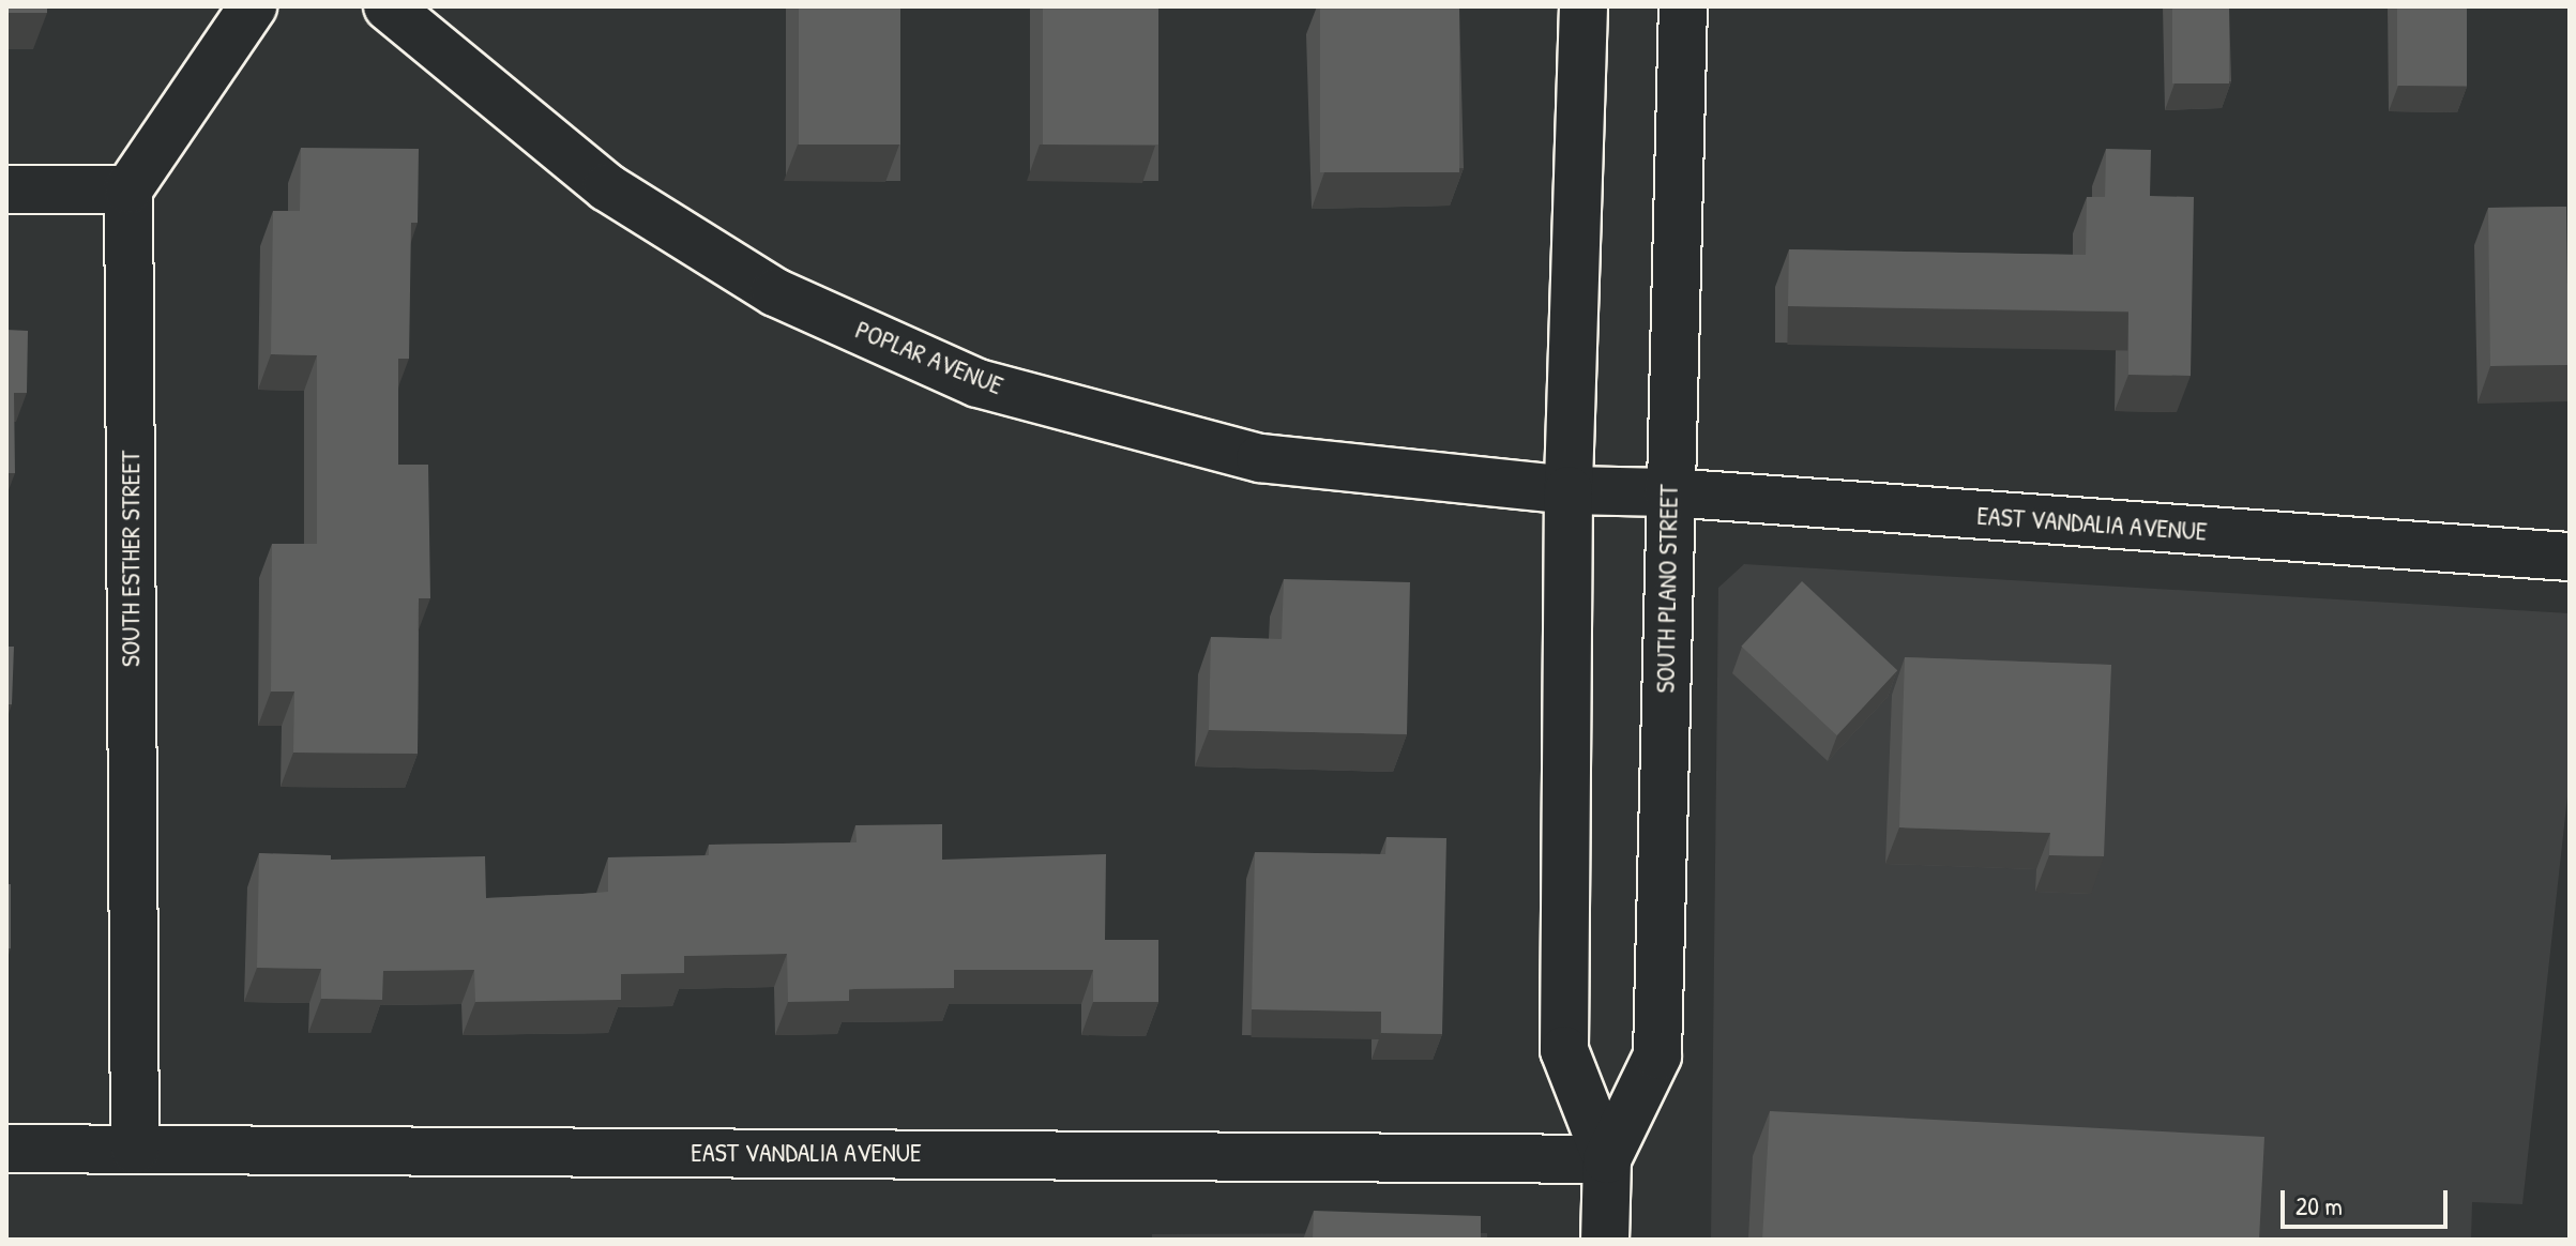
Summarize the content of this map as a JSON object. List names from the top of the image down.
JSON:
{
  "streets": {
    "street": [
      "POPLAR AVENUE",
      "EAST VANDALIA AVENUE",
      "SOUTH ESTHER STREET",
      "SOUTH PLANO STREET"
    ]
  },
  "crossings": [
    ["POPLAR AVENUE", "EAST VANDALIA AVENUE"],
    ["POPLAR AVENUE", "SOUTH PLANO STREET"],
    ["EAST VANDALIA AVENUE", "SOUTH ESTHER STREET"],
    ["EAST VANDALIA AVENUE", "SOUTH PLANO STREET"]
  ],
  "scale_bar": "20 m"
}
